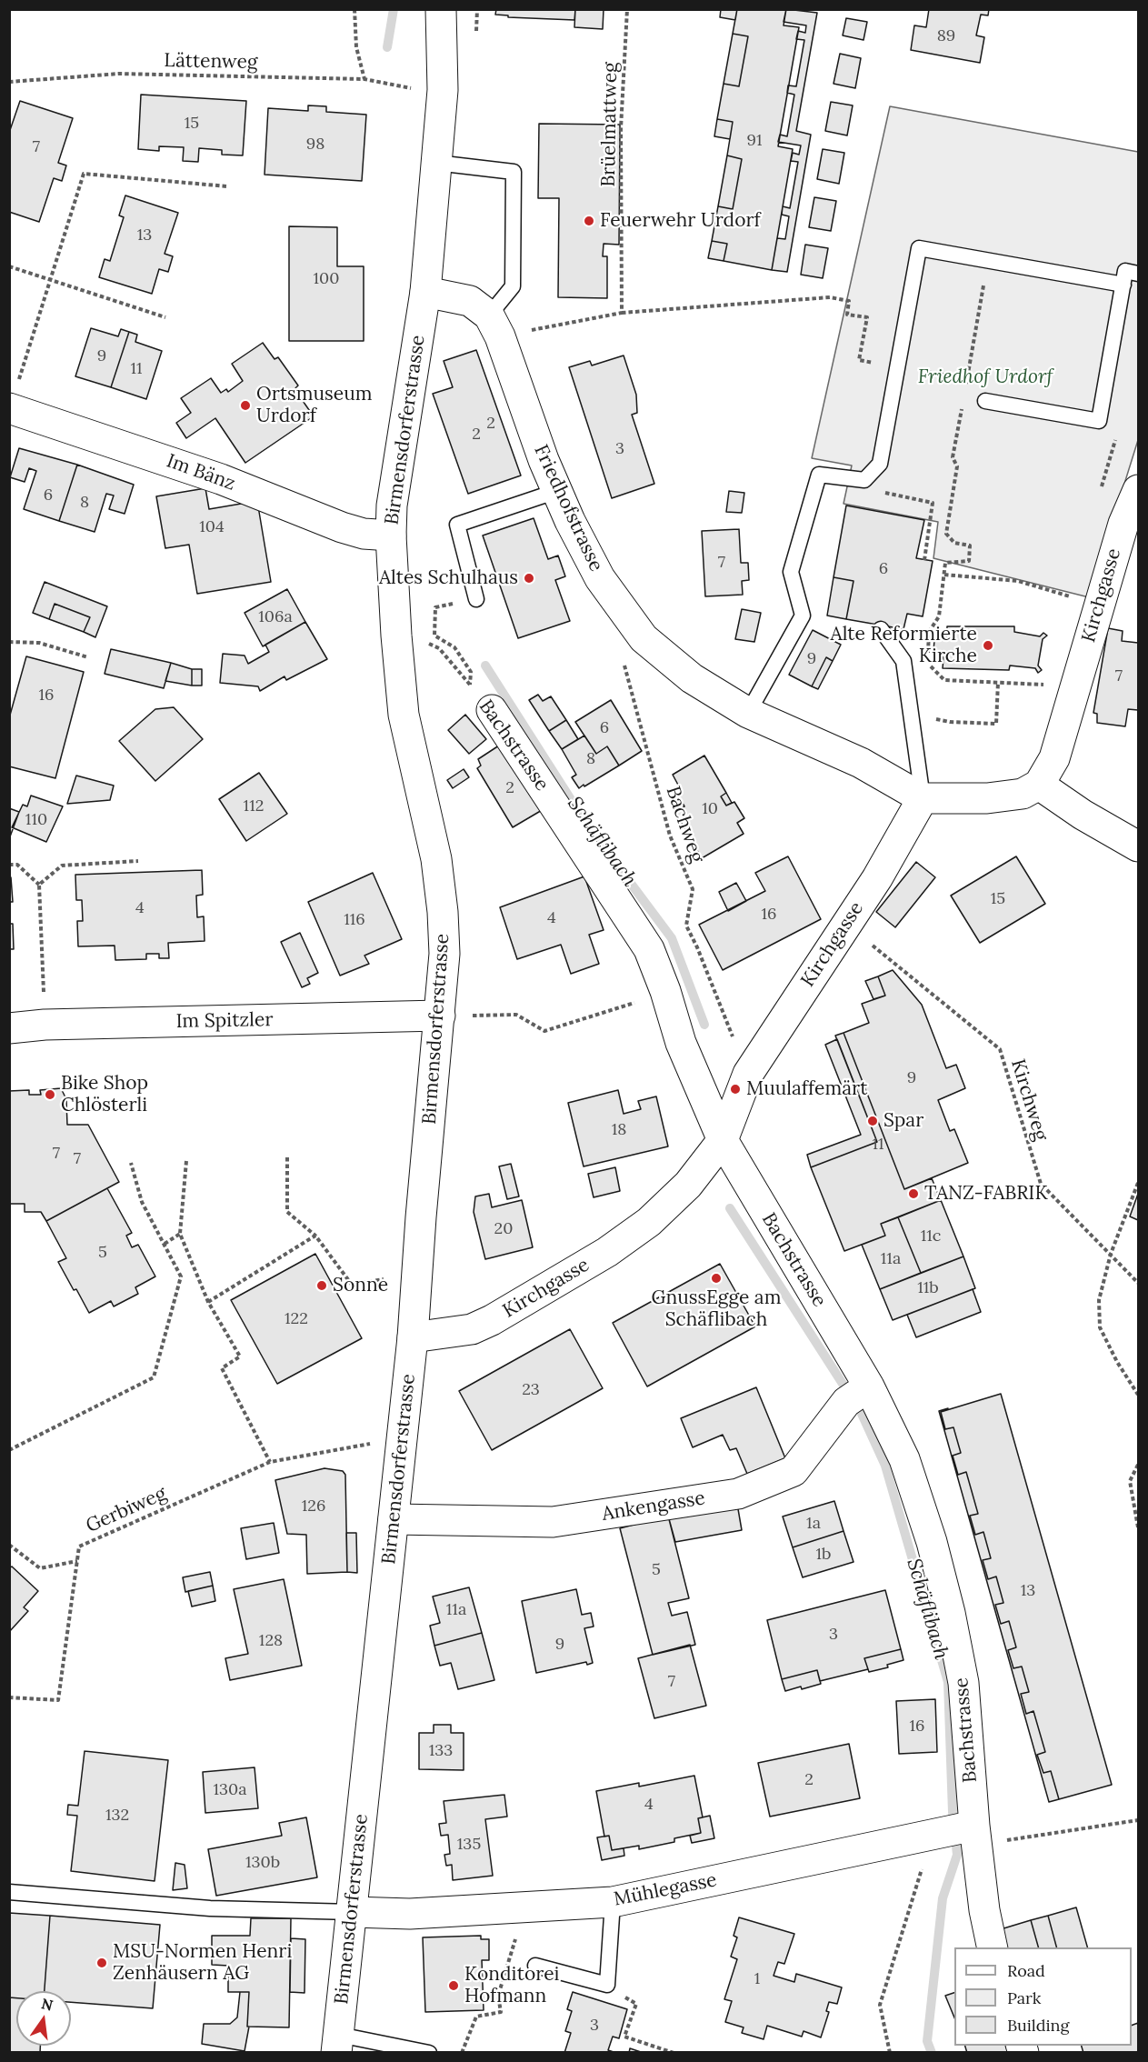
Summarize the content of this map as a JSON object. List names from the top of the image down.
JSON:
{
  "streets": {
    "street": [
      "Birmensdorferstrasse",
      "Im Bänz",
      "Friedhofstrasse",
      "Kirchgasse",
      "Bachstrasse",
      "Im Spitzler",
      "Ankengasse",
      "Mühlegasse"
    ],
    "path": [
      "Lättenweg",
      "Brüelmattweg",
      "Bachweg",
      "Kirchweg",
      "Gerbiweg"
    ]
  },
  "crossings": [
    ["Birmensdorferstrasse", "Im Bänz"],
    ["Birmensdorferstrasse", "Kirchgasse"],
    ["Birmensdorferstrasse", "Im Spitzler"],
    ["Birmensdorferstrasse", "Ankengasse"],
    ["Birmensdorferstrasse", "Mühlegasse"],
    ["Friedhofstrasse", "Kirchgasse"],
    ["Kirchgasse", "Bachstrasse"],
    ["Kirchgasse", "Bachweg"],
    ["Kirchgasse", "Kirchweg"],
    ["Bachstrasse", "Ankengasse"],
    ["Bachstrasse", "Mühlegasse"]
  ],
  "water": ["Schäflibach"],
  "parks": ["Friedhof Urdorf"],
  "places": [
    "Feuerwehr Urdorf",
    "Ortsmuseum Urdorf",
    "Altes Schulhaus",
    "Alte Reformierte Kirche",
    "Muulaffemärt",
    "Bike Shop Chlösterli",
    "Spar",
    "TANZ-FABRIK",
    "GnussEgge am Schäflibach",
    "Sonne",
    "MSU-Normen Henri Zenhäusern AG",
    "Konditorei Hofmann"
  ],
  "house_numbers": [
    "89",
    "15",
    "91",
    "98",
    "7",
    "13",
    "100",
    "9",
    "11",
    "2",
    "2",
    "3",
    "6",
    "8",
    "104",
    "7",
    "6",
    "106a",
    "9",
    "7",
    "16",
    "6",
    "8",
    "2",
    "112",
    "10",
    "110",
    "15",
    "4",
    "16",
    "4",
    "116",
    "9",
    "18",
    "11",
    "7",
    "7",
    "20",
    "11c",
    "5",
    "11a",
    "11b",
    "122",
    "23",
    "126",
    "1a",
    "1b",
    "5",
    "13",
    "11a",
    "3",
    "128",
    "9",
    "7",
    "16",
    "133",
    "2",
    "130a",
    "4",
    "132",
    "135",
    "130b",
    "1",
    "3"
  ],
  "legend": ["Road", "Park", "Building"],
  "north": "top"
}
